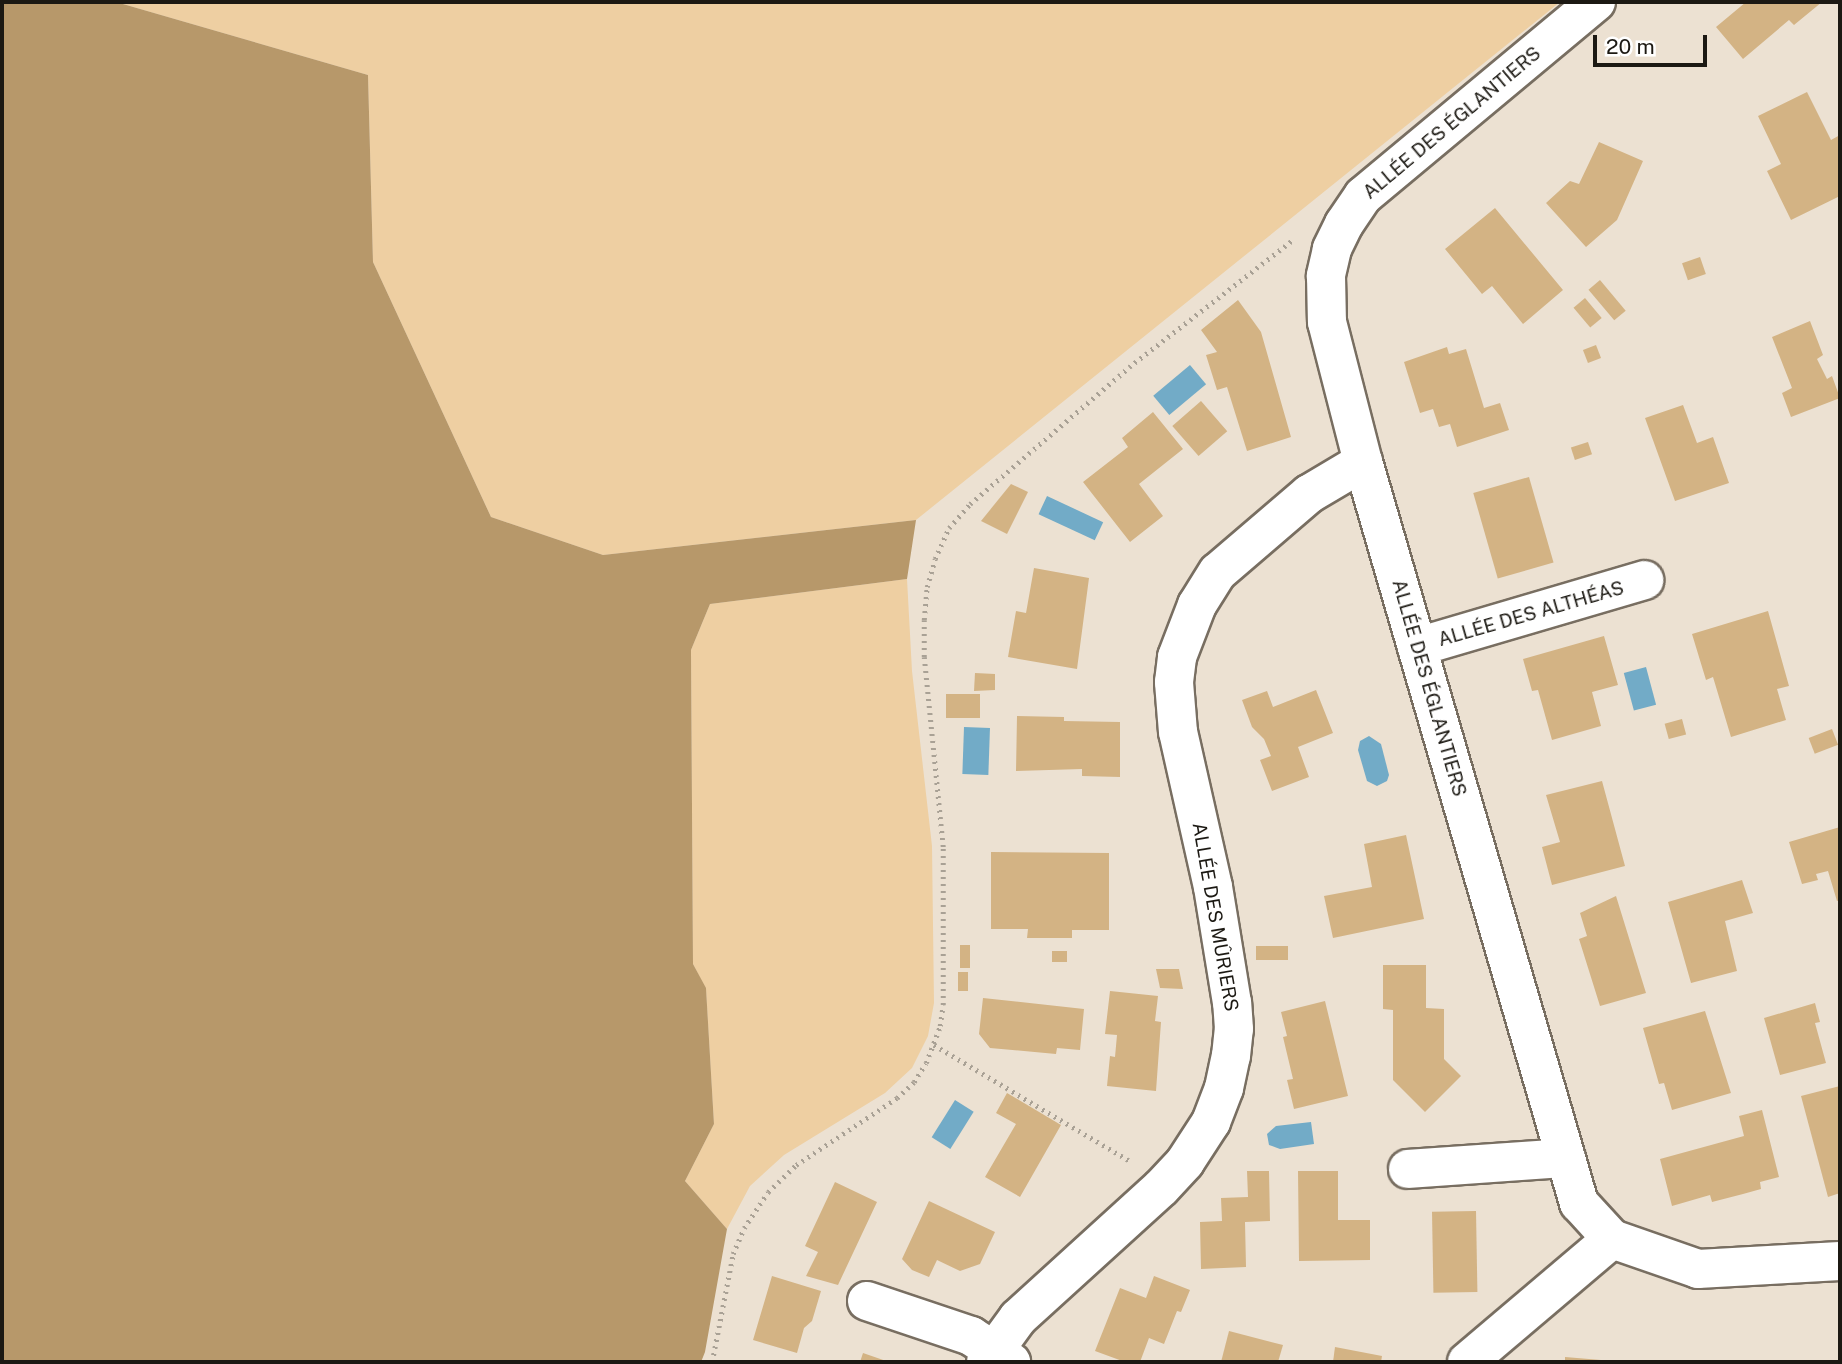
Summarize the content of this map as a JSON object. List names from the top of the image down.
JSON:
{
  "streets": {
    "street": ["ALLÉE DES ÉGLANTIERS", "ALLÉE DES ALTHÉAS", "ALLÉE DES MÛRIERS"]
  },
  "crossings": [
    ["ALLÉE DES ÉGLANTIERS", "ALLÉE DES ALTHÉAS"],
    ["ALLÉE DES ÉGLANTIERS", "ALLÉE DES MÛRIERS"]
  ],
  "scale_bar": "20 m"
}
